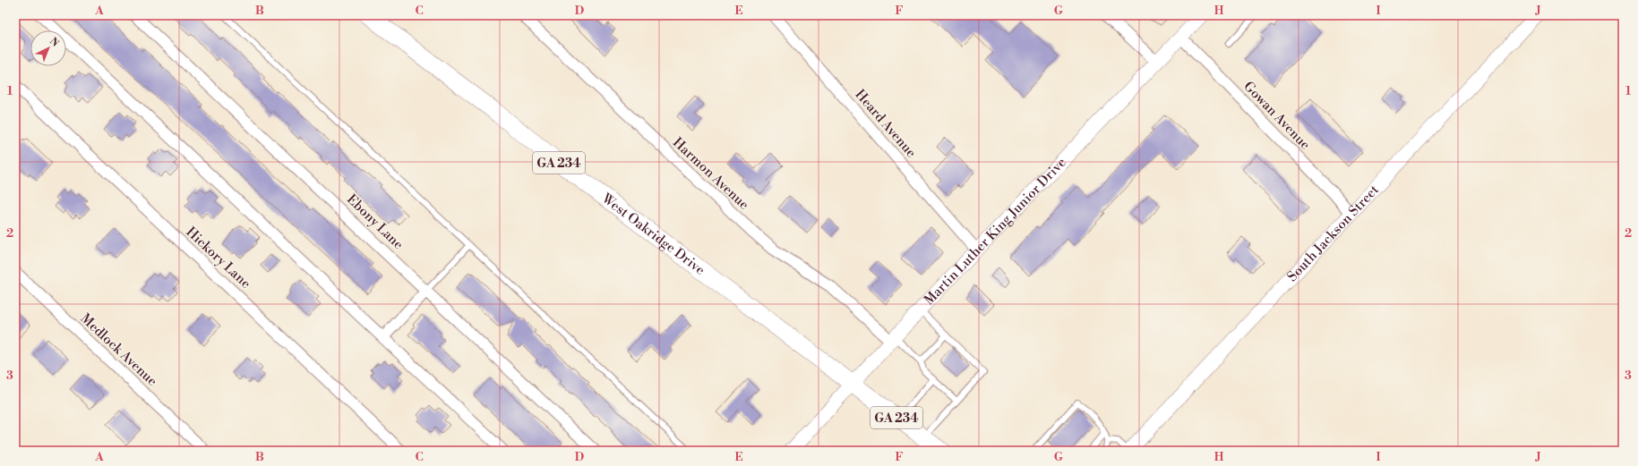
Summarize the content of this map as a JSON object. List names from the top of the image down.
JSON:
{
  "streets": {
    "main road": ["GA 234", "West Oakridge Drive"],
    "street": [
      "Gowan Avenue",
      "Heard Avenue",
      "Harmon Avenue",
      "Ebony Lane",
      "Martin Luther King Junior Drive",
      "South Jackson Street",
      "Hickory Lane",
      "Medlock Avenue"
    ]
  },
  "crossings": [
    ["Gowan Avenue", "Martin Luther King Junior Drive"],
    ["Gowan Avenue", "South Jackson Street"],
    ["Heard Avenue", "Martin Luther King Junior Drive"],
    ["Harmon Avenue", "Martin Luther King Junior Drive"],
    ["Martin Luther King Junior Drive", "West Oakridge Drive"]
  ],
  "north": "top right",
  "grid": {
    "columns": [
      "A",
      "B",
      "C",
      "D",
      "E",
      "F",
      "G",
      "H",
      "I",
      "J"
    ],
    "rows": ["1", "2", "3"]
  }
}
